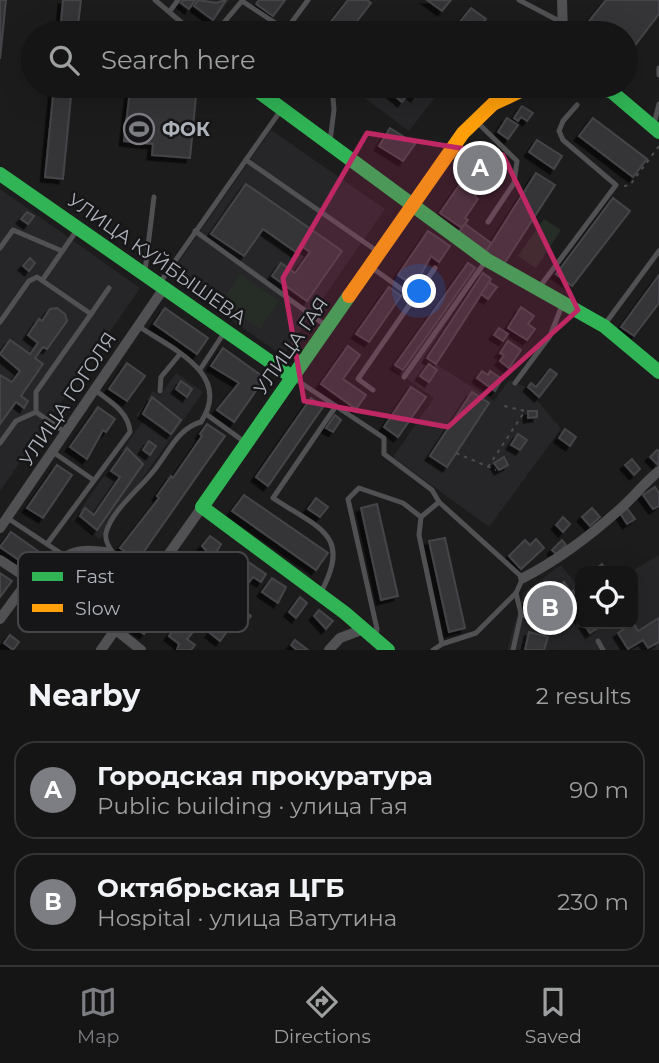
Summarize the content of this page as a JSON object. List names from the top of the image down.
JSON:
{
  "streets": {
    "street": ["УЛИЦА КУЙБЫШЕВА", "УЛИЦА ГАЯ", "УЛИЦА ГОГОЛЯ"]
  },
  "crossings": [
    ["УЛИЦА КУЙБЫШЕВА", "УЛИЦА ГАЯ"],
    ["УЛИЦА КУЙБЫШЕВА", "УЛИЦА ГОГОЛЯ"]
  ],
  "places": {
    "sports": ["ФОК"]
  },
  "legend": ["Fast", "Slow"],
  "page": {
    "search": "Search here",
    "pins": ["A", "B"],
    "heading": ["Nearby", "2 results"],
    "list": [
      {
        "mark": "A",
        "name": "Городская прокуратура",
        "note": "Public building · улица Гая",
        "value": "90 m"
      },
      {
        "mark": "B",
        "name": "Октябрьская ЦГБ",
        "note": "Hospital · улица Ватутина",
        "value": "230 m"
      }
    ],
    "nav": ["Map", "Directions", "Saved"]
  }
}
